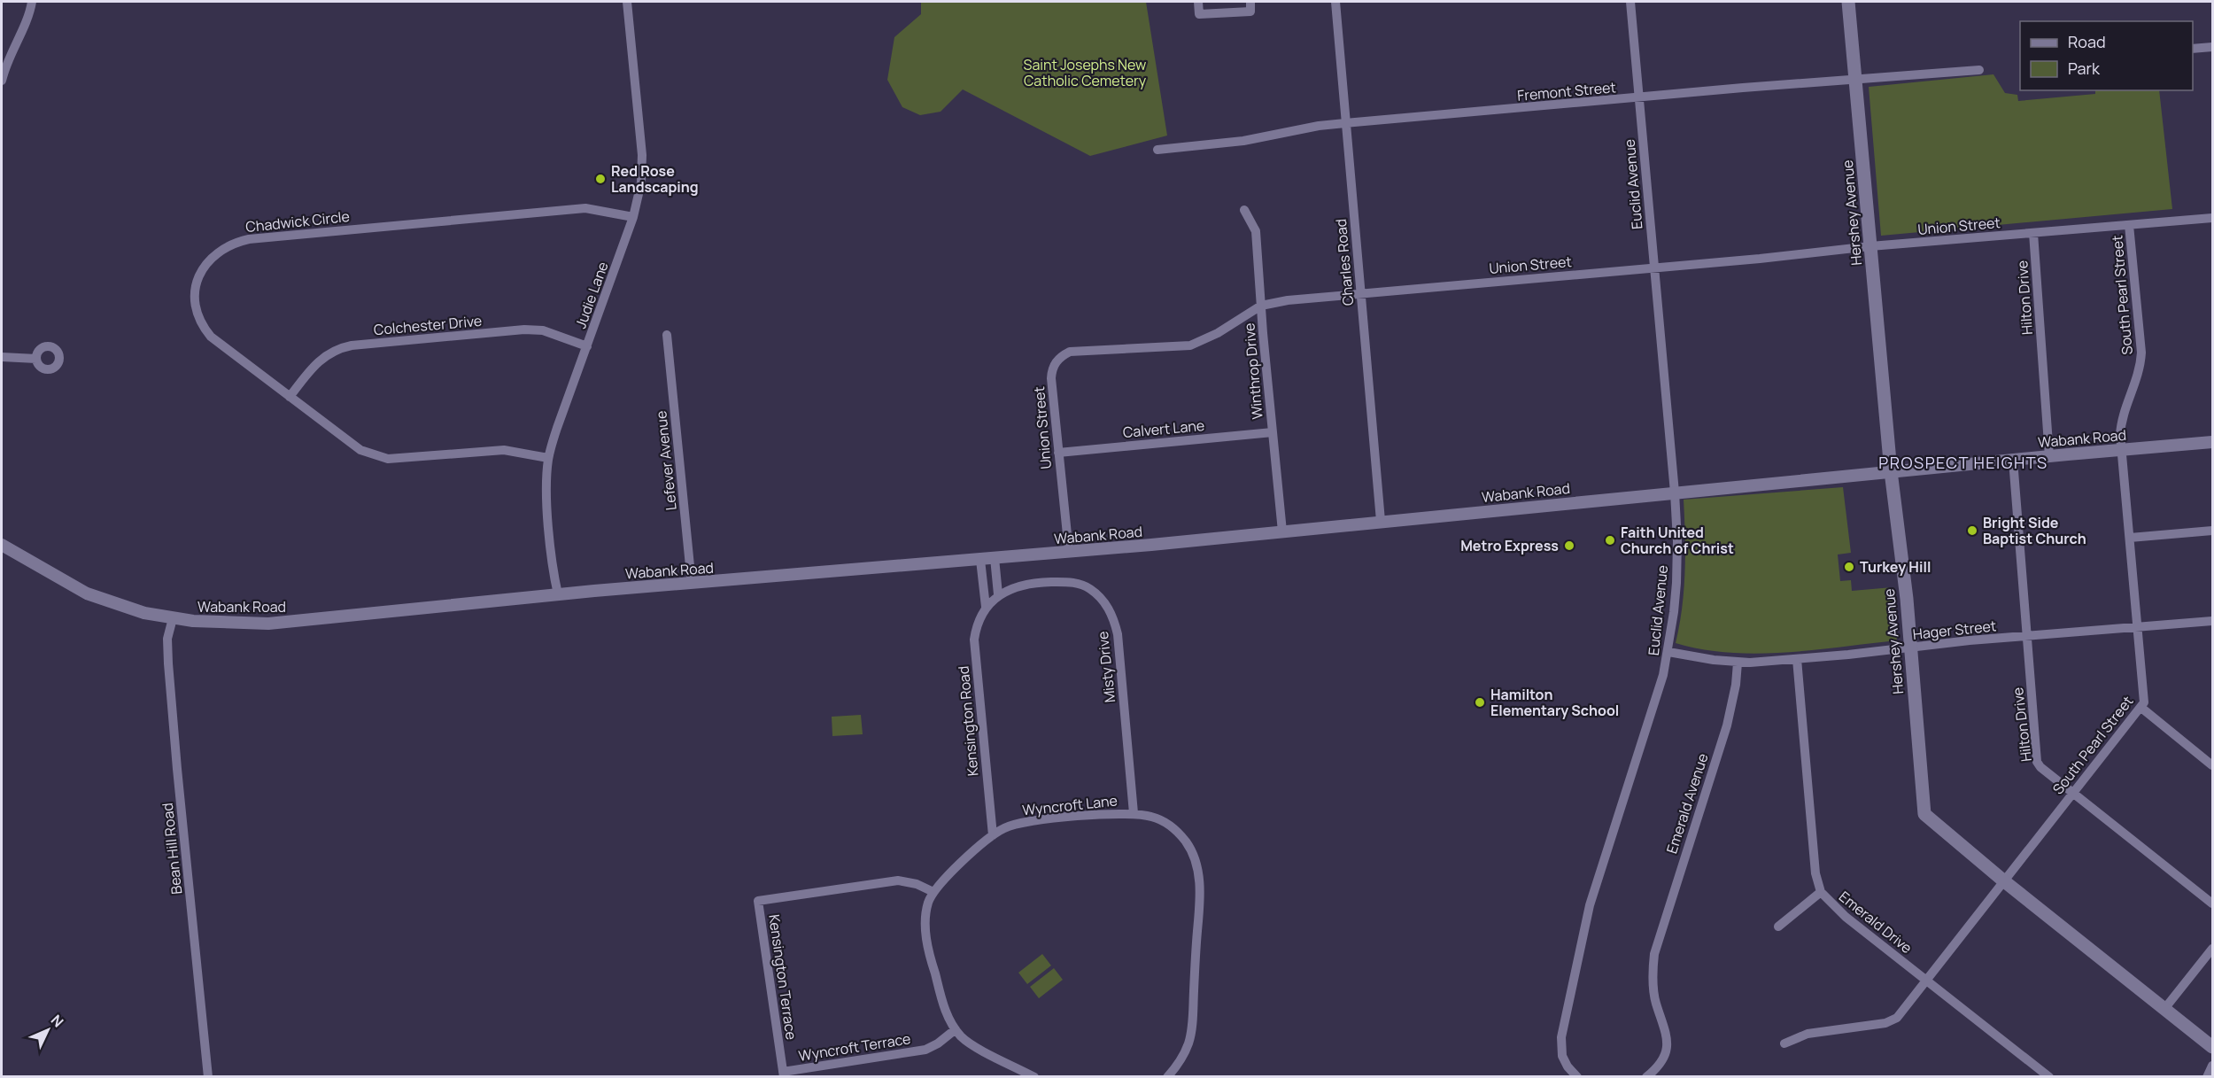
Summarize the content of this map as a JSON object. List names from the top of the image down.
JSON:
{
  "streets": {
    "main road": ["Hershey Avenue"],
    "street": [
      "Fremont Street",
      "Euclid Avenue",
      "Chadwick Circle",
      "Union Street",
      "Charles Road",
      "Judie Lane",
      "South Pearl Street",
      "Hilton Drive",
      "Colchester Drive",
      "Winthrop Drive",
      "Calvert Lane",
      "Wabank Road",
      "Lefever Avenue",
      "Hager Street",
      "Misty Drive",
      "Kensington Road",
      "Emerald Avenue",
      "Wyncroft Lane",
      "Bean Hill Road",
      "Emerald Drive",
      "Kensington Terrace",
      "Wyncroft Terrace"
    ]
  },
  "crossings": [
    ["Fremont Street", "Euclid Avenue"],
    ["Fremont Street", "Hershey Avenue"],
    ["Fremont Street", "Charles Road"],
    ["Euclid Avenue", "Union Street"],
    ["Euclid Avenue", "Wabank Road"],
    ["Euclid Avenue", "Hager Street"],
    ["Hershey Avenue", "Union Street"],
    ["Hershey Avenue", "South Pearl Street"],
    ["Hershey Avenue", "Wabank Road"],
    ["Hershey Avenue", "Hager Street"],
    ["Chadwick Circle", "Judie Lane"],
    ["Chadwick Circle", "Colchester Drive"],
    ["Union Street", "Charles Road"],
    ["Union Street", "South Pearl Street"],
    ["Union Street", "Hilton Drive"],
    ["Union Street", "Winthrop Drive"],
    ["Union Street", "Calvert Lane"],
    ["Union Street", "Wabank Road"],
    ["Charles Road", "Wabank Road"],
    ["Judie Lane", "Colchester Drive"],
    ["Judie Lane", "Wabank Road"],
    ["South Pearl Street", "Hilton Drive"],
    ["South Pearl Street", "Wabank Road"],
    ["South Pearl Street", "Hager Street"],
    ["South Pearl Street", "Emerald Drive"],
    ["Hilton Drive", "Wabank Road"],
    ["Hilton Drive", "Hager Street"],
    ["Winthrop Drive", "Calvert Lane"],
    ["Winthrop Drive", "Wabank Road"],
    ["Wabank Road", "Lefever Avenue"],
    ["Wabank Road", "Kensington Road"],
    ["Wabank Road", "Bean Hill Road"],
    ["Hager Street", "Emerald Avenue"],
    ["Hager Street", "Emerald Drive"],
    ["Misty Drive", "Kensington Road"],
    ["Misty Drive", "Wyncroft Lane"],
    ["Kensington Road", "Wyncroft Lane"],
    ["Wyncroft Lane", "Kensington Terrace"],
    ["Wyncroft Lane", "Wyncroft Terrace"],
    ["Kensington Terrace", "Wyncroft Terrace"]
  ],
  "districts": ["PROSPECT HEIGHTS"],
  "parks": ["Saint Josephs New Catholic Cemetery"],
  "places": [
    "Red Rose Landscaping",
    "Bright Side Baptist Church",
    "Faith United Church of Christ",
    "Metro Express",
    "Turkey Hill",
    "Hamilton Elementary School"
  ],
  "legend": ["Road", "Park"],
  "north": "top right"
}
